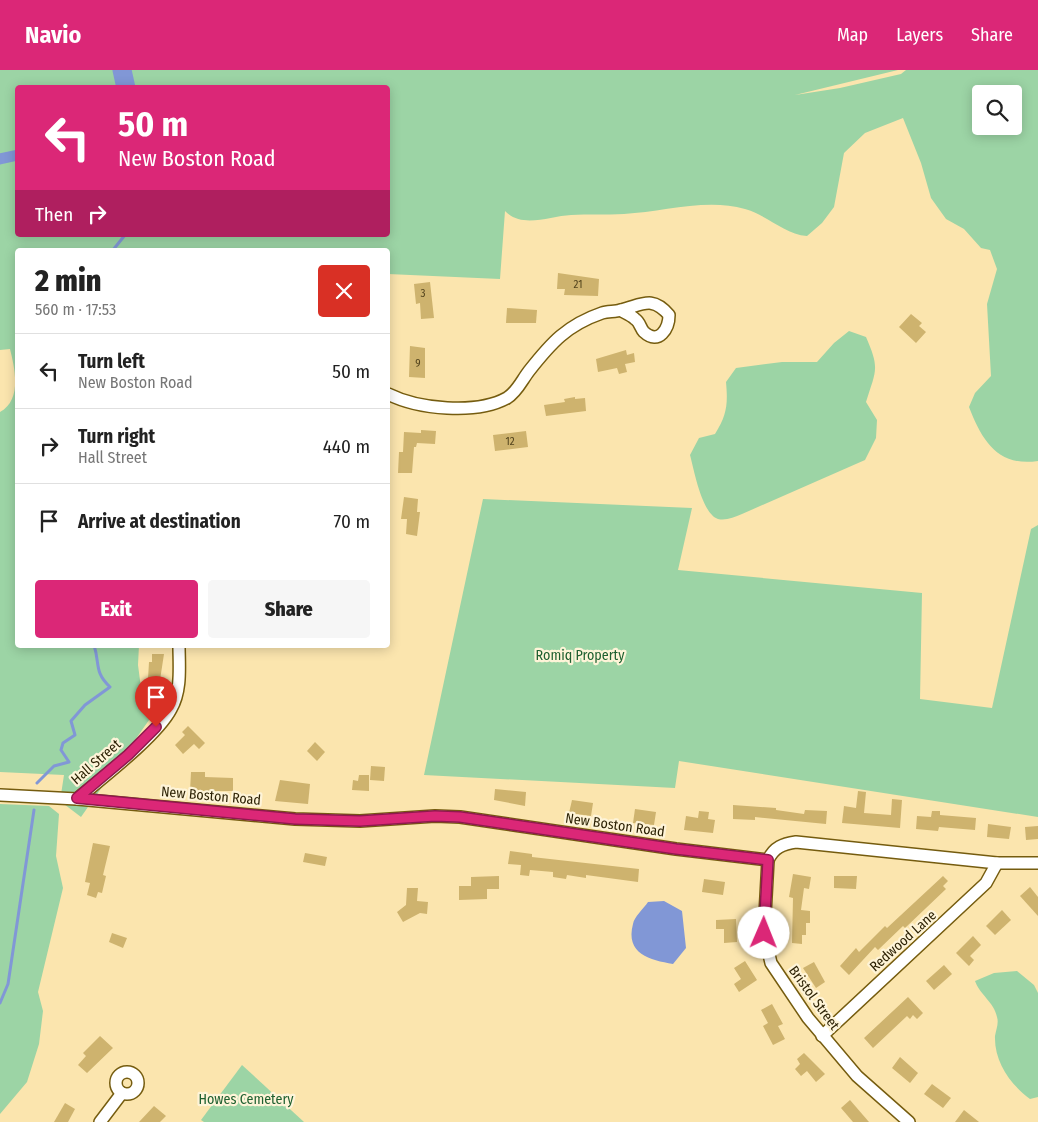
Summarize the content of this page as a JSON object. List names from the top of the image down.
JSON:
{
  "streets": {
    "street": [
      "Hall Street",
      "New Boston Road",
      "Redwood Lane",
      "Bristol Street"
    ]
  },
  "crossings": [
    ["Hall Street", "New Boston Road"],
    ["New Boston Road", "Bristol Street"],
    ["Redwood Lane", "Bristol Street"]
  ],
  "parks": ["Romiq Property", "Howes Cemetery"],
  "house_numbers": [
    "21",
    "3",
    "9",
    "12"
  ],
  "page": {
    "header": "Navio",
    "nav": ["Map", "Layers", "Share"],
    "turn": ["50 m", "New Boston Road"],
    "then": "Then",
    "heading": ["2 min", "560 m · 17:53"],
    "list": [
      {
        "name": "Turn left",
        "note": "New Boston Road",
        "value": "50 m"
      },
      {
        "name": "Turn right",
        "note": "Hall Street",
        "value": "440 m"
      },
      {
        "name": "Arrive at destination",
        "value": "70 m"
      }
    ],
    "buttons": ["Exit", "Share"]
  }
}
